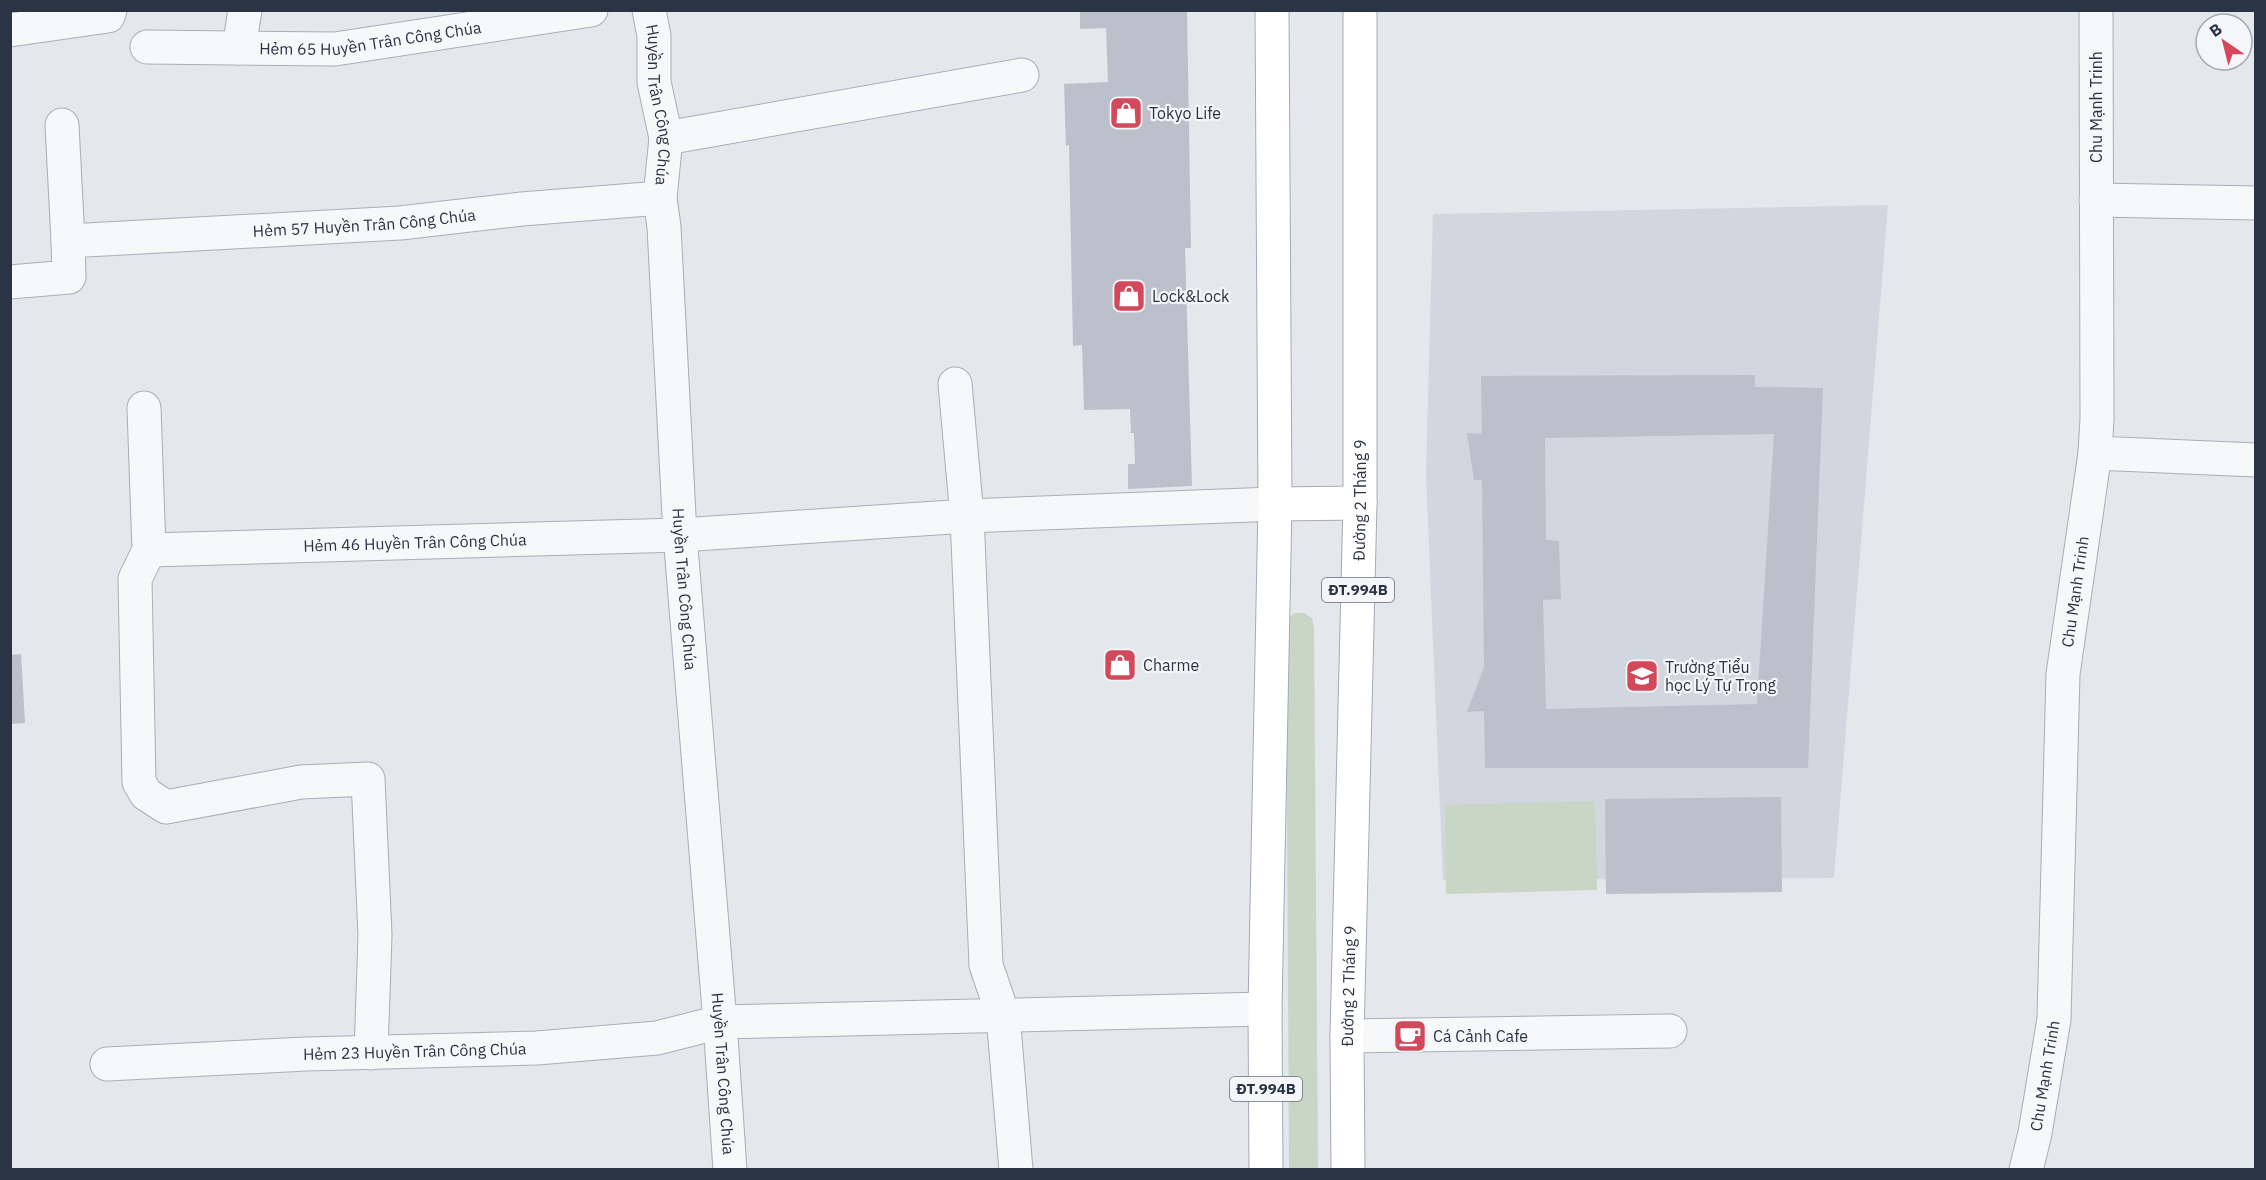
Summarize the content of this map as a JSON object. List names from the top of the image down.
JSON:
{
  "streets": {
    "main road": ["Đường 2 Tháng 9", "ĐT.994B"],
    "street": [
      "Hẻm 65 Huyền Trân Công Chúa",
      "Huyền Trân Công Chúa",
      "Chu Mạnh Trinh",
      "Hẻm 57 Huyền Trân Công Chúa",
      "Hẻm 46 Huyền Trân Công Chúa",
      "Hẻm 23 Huyền Trân Công Chúa"
    ]
  },
  "crossings": [
    ["Huyền Trân Công Chúa", "Hẻm 57 Huyền Trân Công Chúa"],
    ["Huyền Trân Công Chúa", "Hẻm 46 Huyền Trân Công Chúa"],
    ["Huyền Trân Công Chúa", "Hẻm 23 Huyền Trân Công Chúa"],
    ["Hẻm 46 Huyền Trân Công Chúa", "ĐT.994B"],
    ["ĐT.994B", "Hẻm 23 Huyền Trân Công Chúa"]
  ],
  "places": {
    "shop": ["Tokyo Life", "Lock&Lock", "Charme"],
    "school or university": ["Trường Tiểu học Lý Tự Trọng"],
    "cafe": ["Cá Cảnh Cafe"]
  },
  "north": "top left"
}
